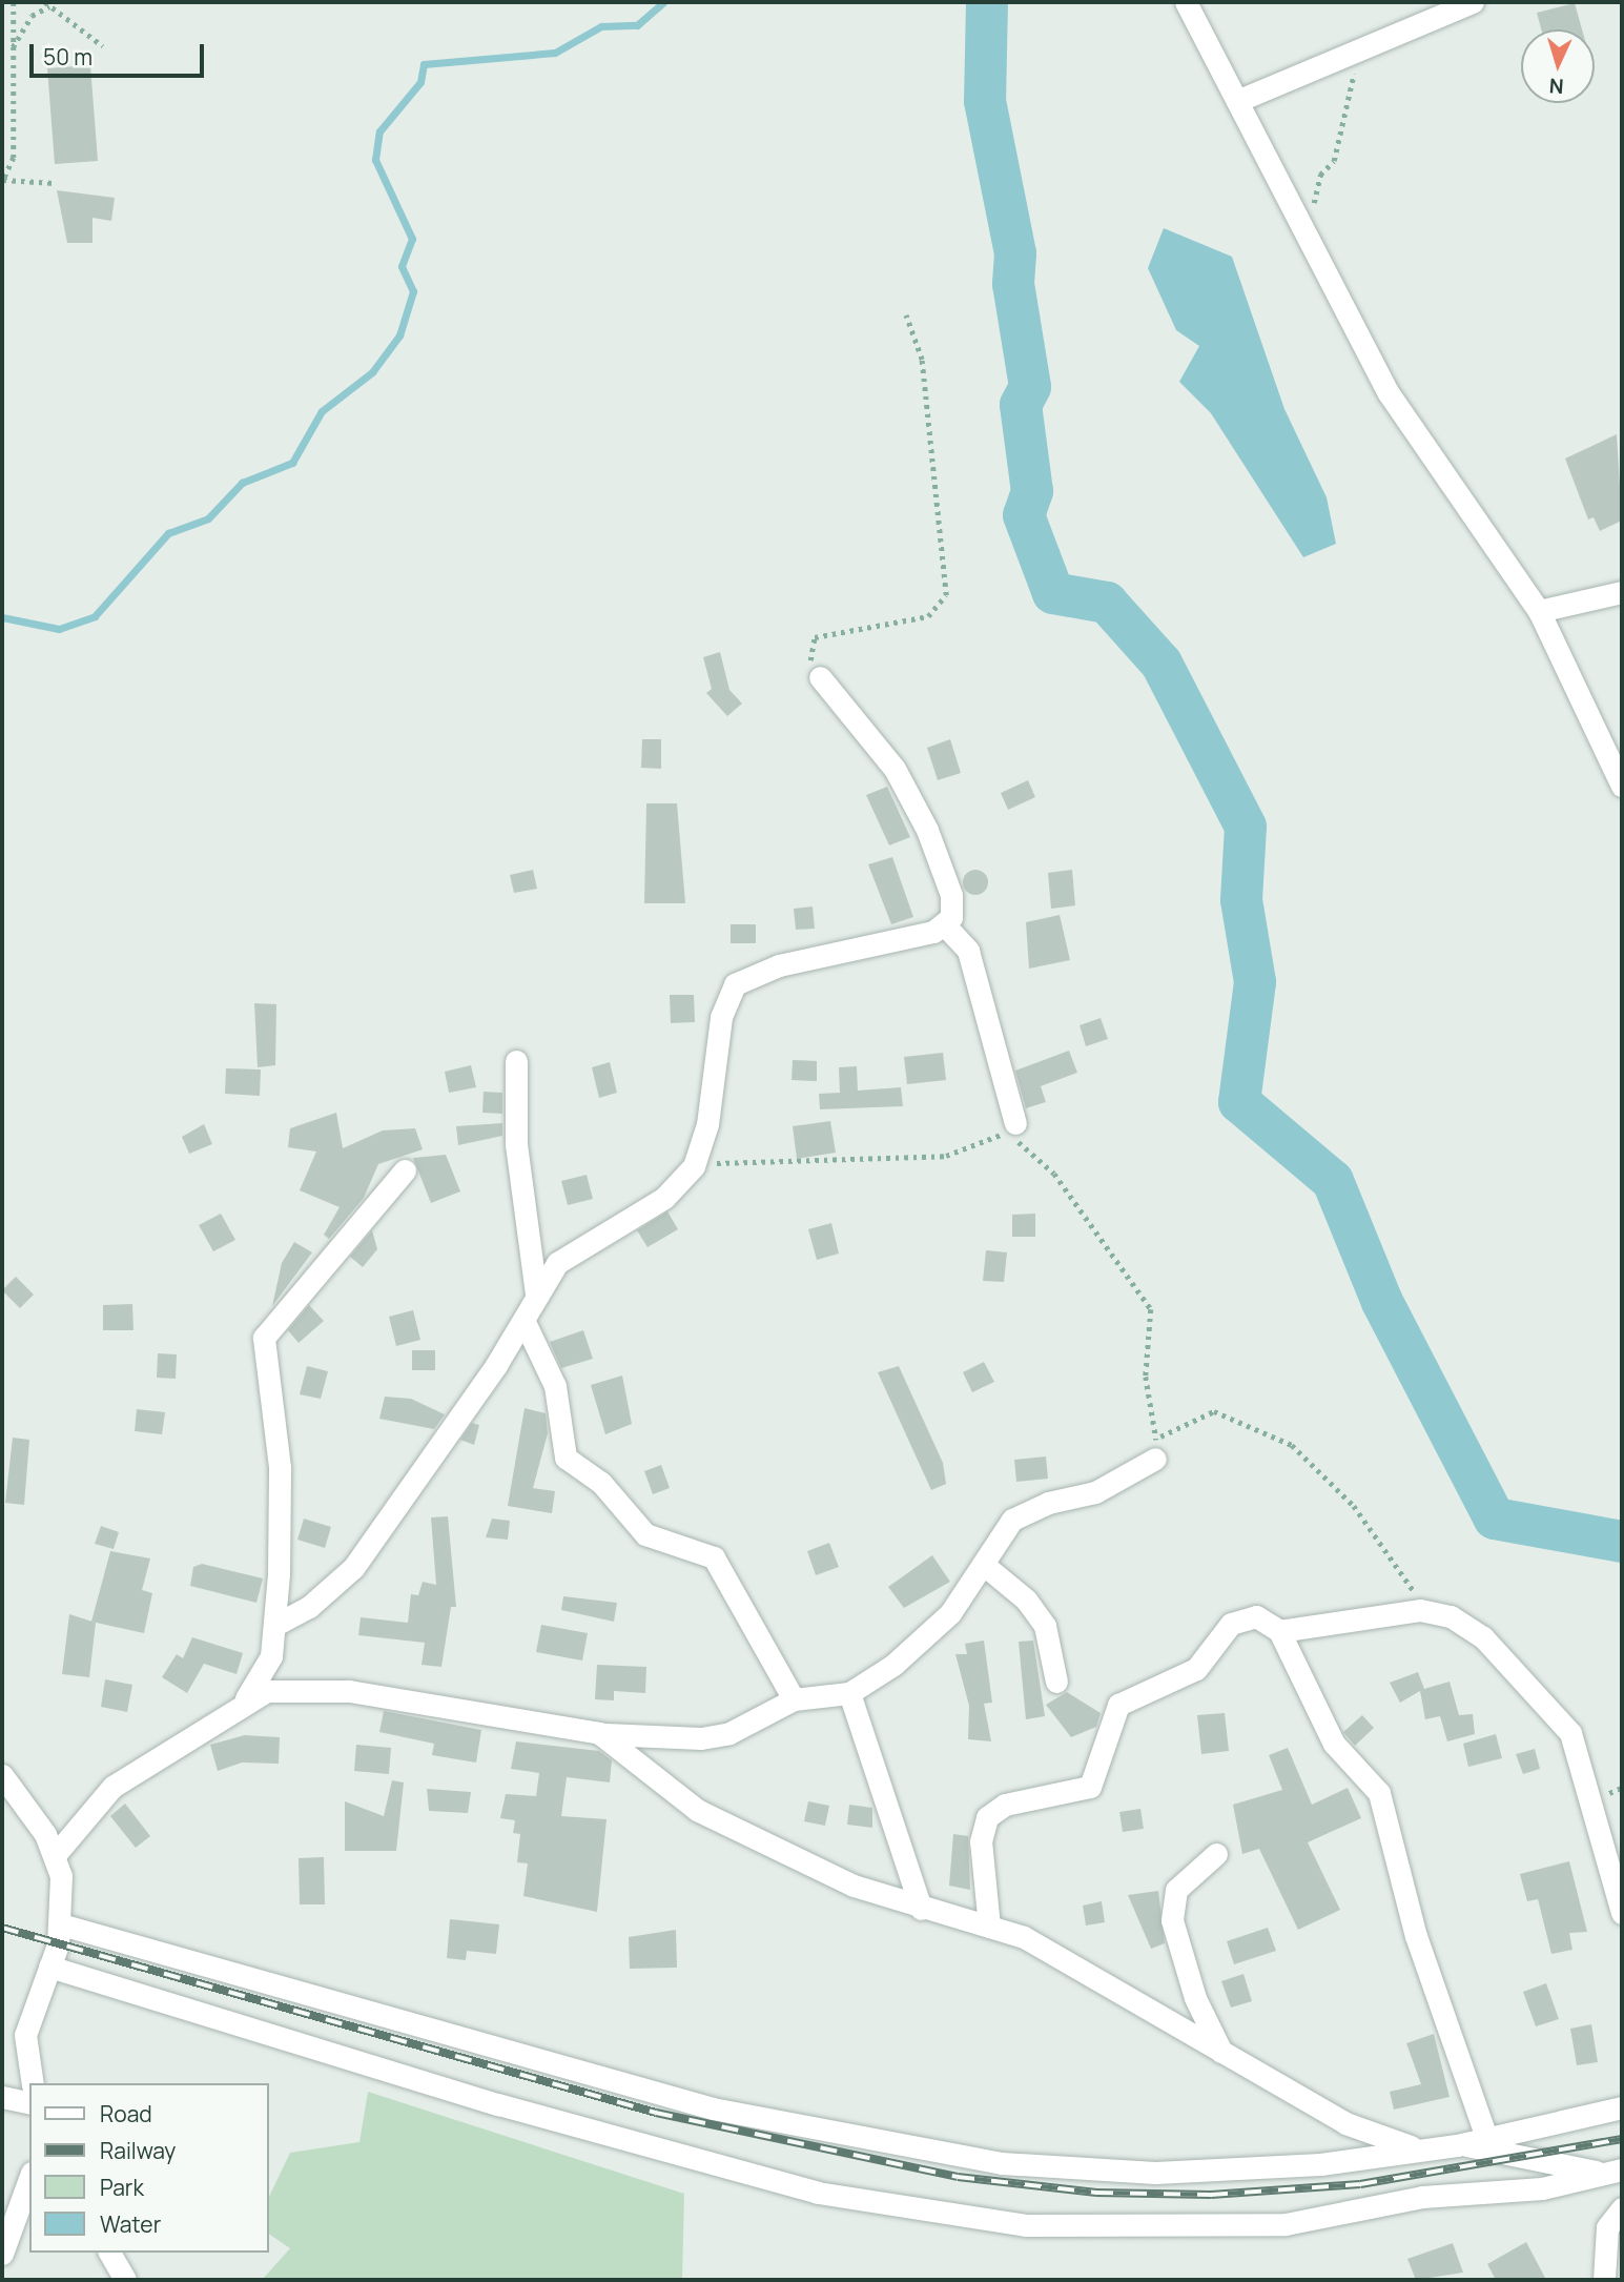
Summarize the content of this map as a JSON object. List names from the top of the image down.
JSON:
{
  "legend": [
    "Road",
    "Railway",
    "Park",
    "Water"
  ],
  "scale_bar": "50 m",
  "north": "bottom"
}
